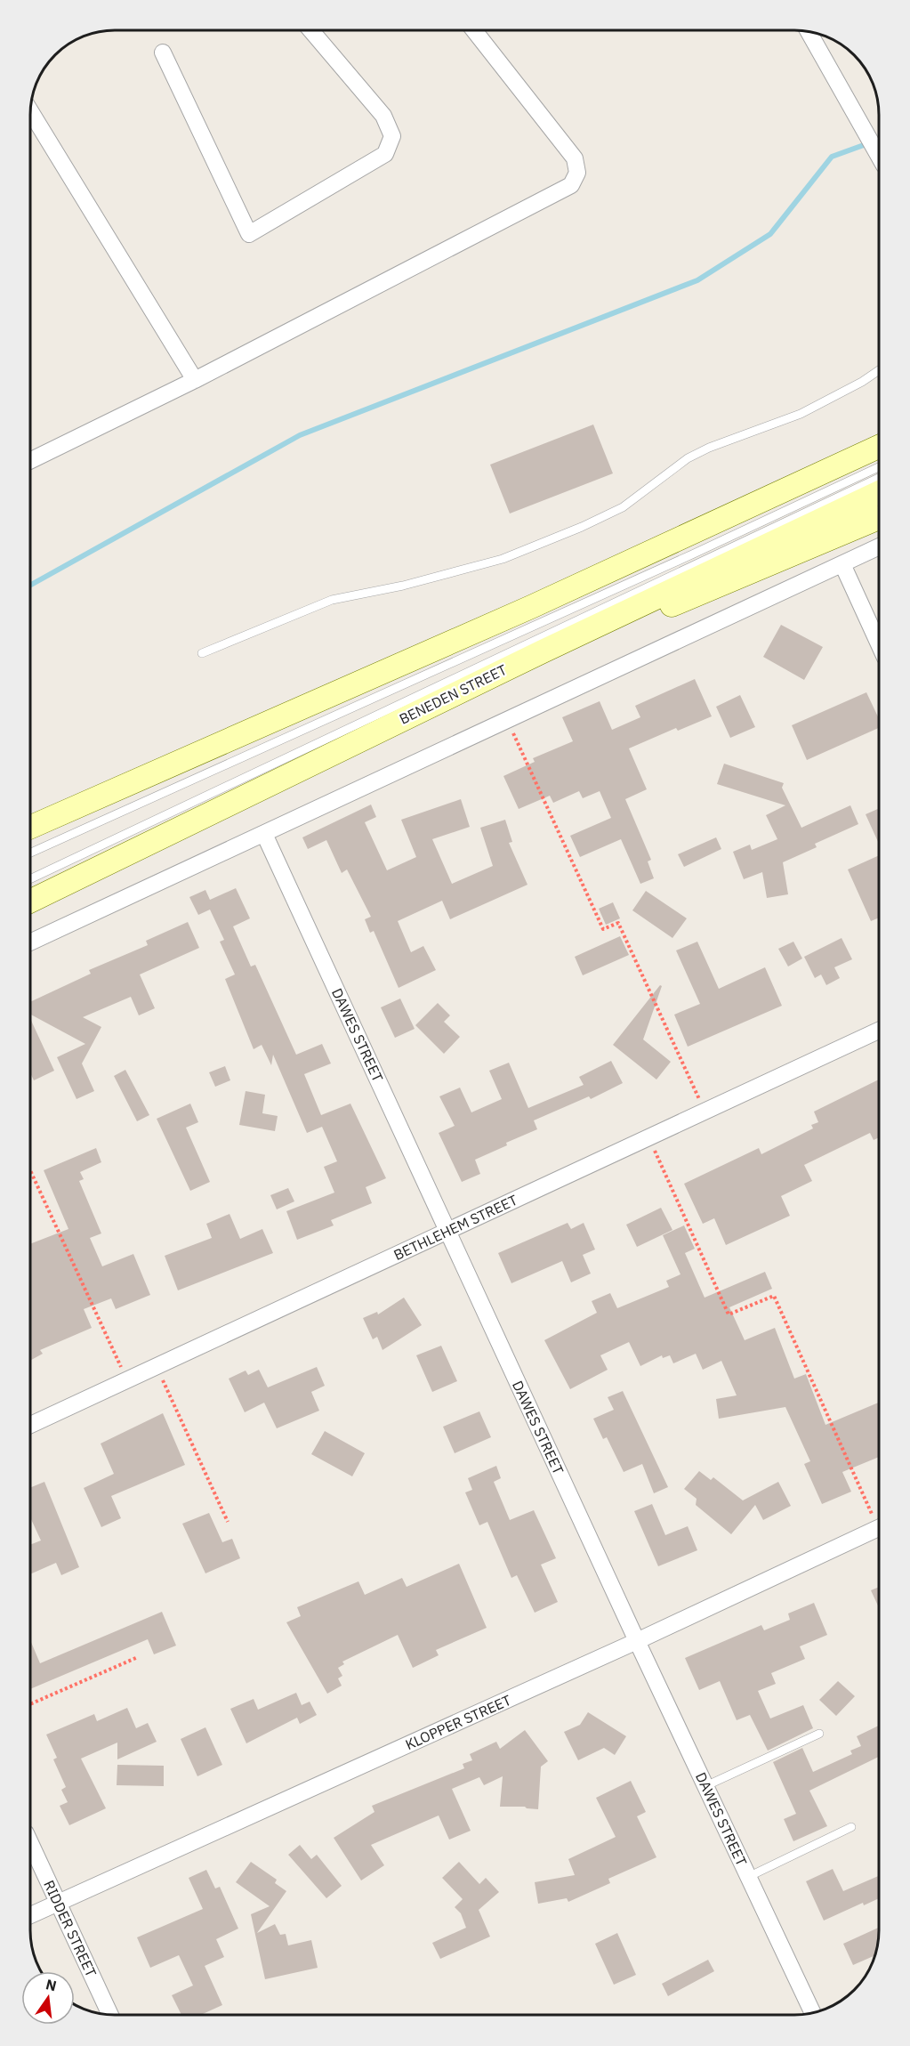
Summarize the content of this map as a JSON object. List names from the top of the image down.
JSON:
{
  "streets": {
    "main road": ["BENEDEN STREET"],
    "street": [
      "DAWES STREET",
      "BETHLEHEM STREET",
      "KLOPPER STREET",
      "RIDDER STREET"
    ]
  },
  "crossings": [
    ["DAWES STREET", "BETHLEHEM STREET"],
    ["DAWES STREET", "KLOPPER STREET"],
    ["KLOPPER STREET", "RIDDER STREET"]
  ],
  "north": "top"
}
